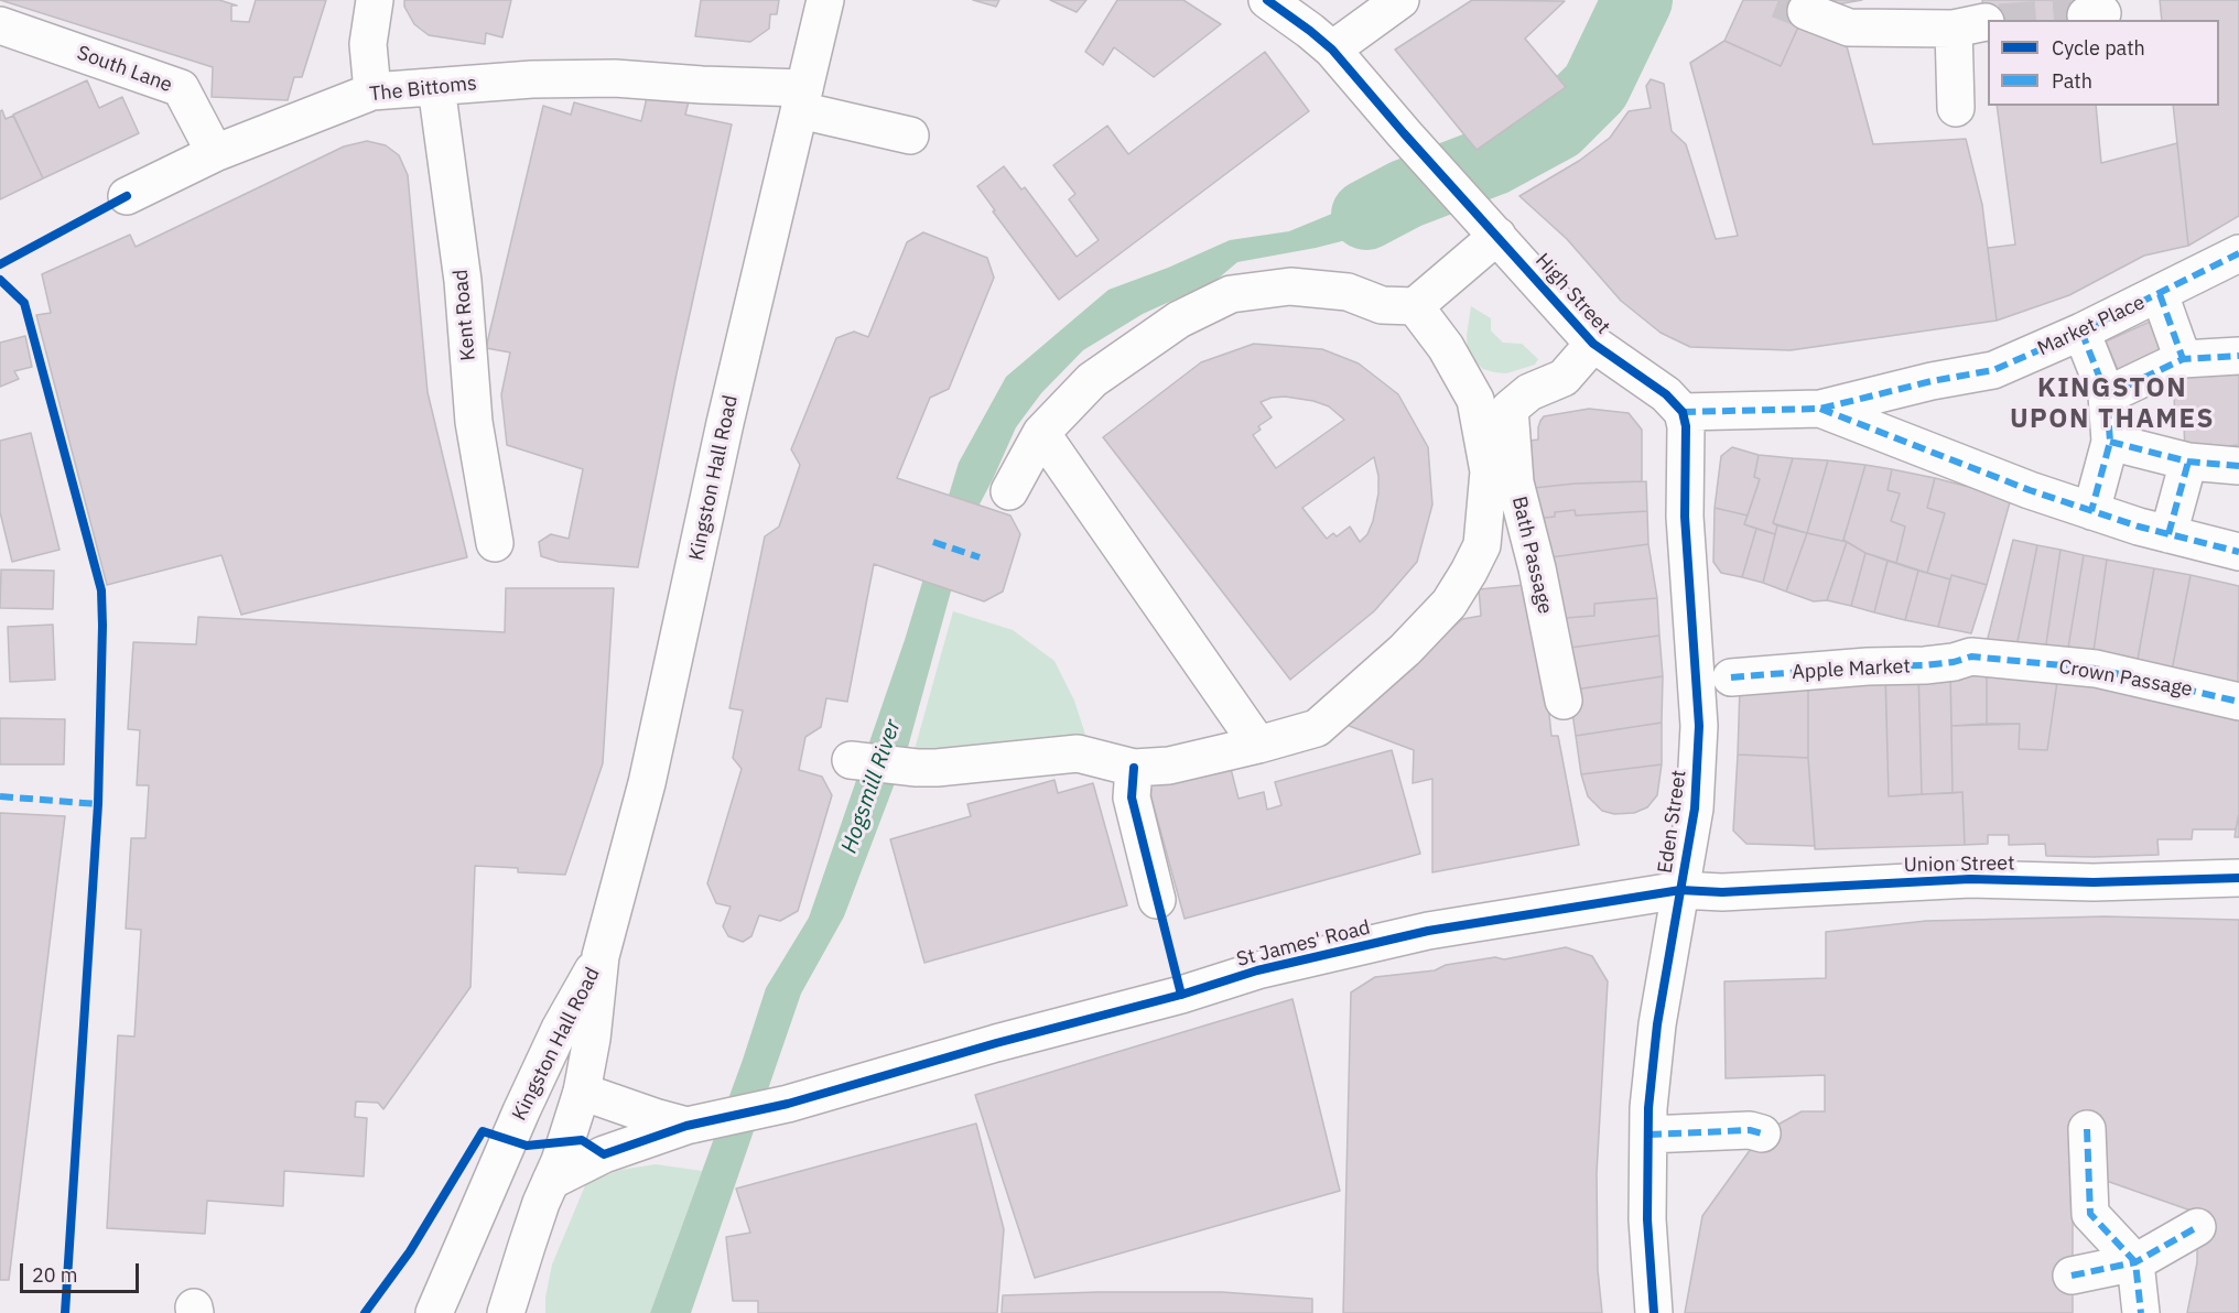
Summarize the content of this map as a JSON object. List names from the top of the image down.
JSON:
{
  "streets": {
    "street": [
      "South Lane",
      "The Bittoms",
      "High Street",
      "Kent Road",
      "Market Place",
      "Kingston Hall Road",
      "Bath Passage",
      "Apple Market",
      "Crown Passage",
      "Eden Street",
      "Union Street",
      "St James' Road"
    ]
  },
  "crossings": [
    ["South Lane", "The Bittoms"],
    ["The Bittoms", "Kent Road"],
    ["The Bittoms", "Kingston Hall Road"],
    ["High Street", "Market Place"],
    ["High Street", "Bath Passage"],
    ["High Street", "Eden Street"],
    ["Market Place", "Eden Street"],
    ["Kingston Hall Road", "St James' Road"],
    ["Apple Market", "Crown Passage"],
    ["Eden Street", "Union Street"],
    ["Eden Street", "St James' Road"],
    ["Union Street", "St James' Road"]
  ],
  "districts": ["KINGSTON UPON THAMES"],
  "water": ["Hogsmill River"],
  "legend": ["Cycle path", "Path"],
  "scale_bar": "20 m"
}
